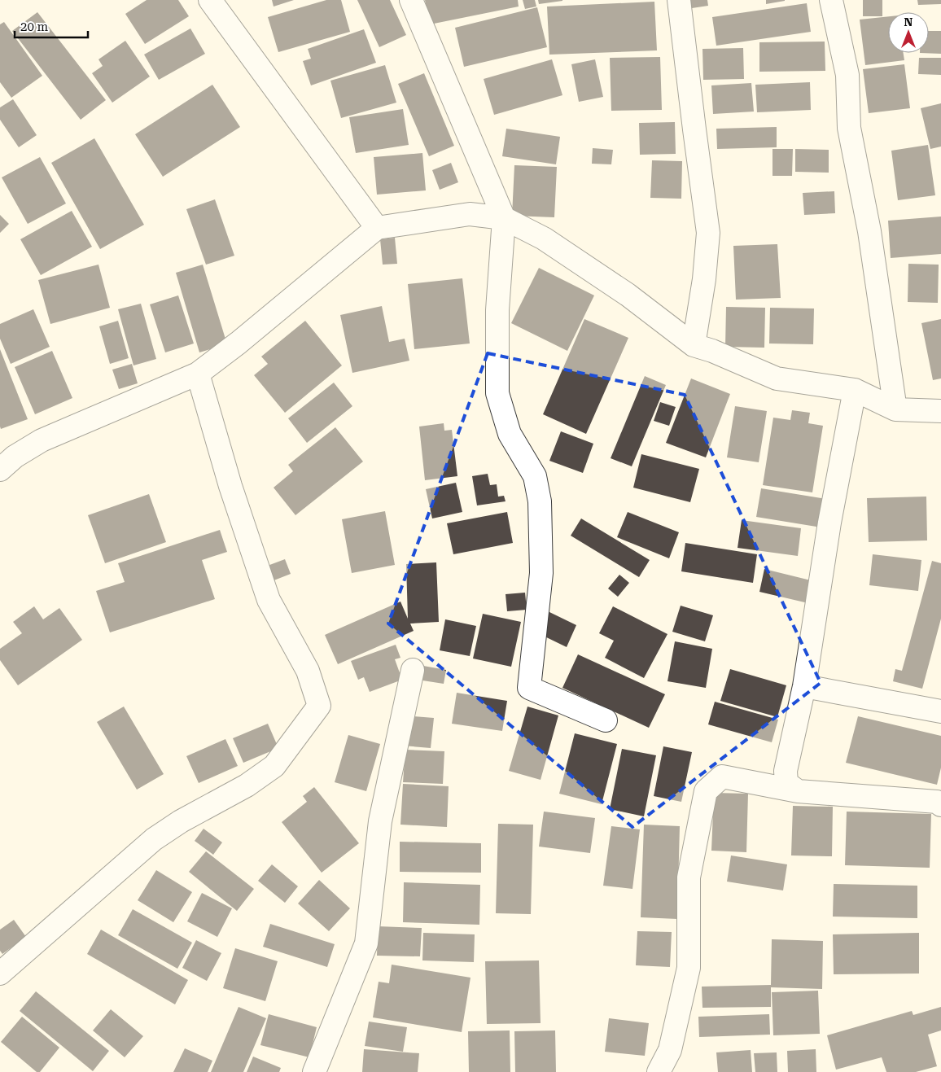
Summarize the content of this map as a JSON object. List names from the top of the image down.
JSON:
{
  "scale_bar": "20 m",
  "north": "top"
}
